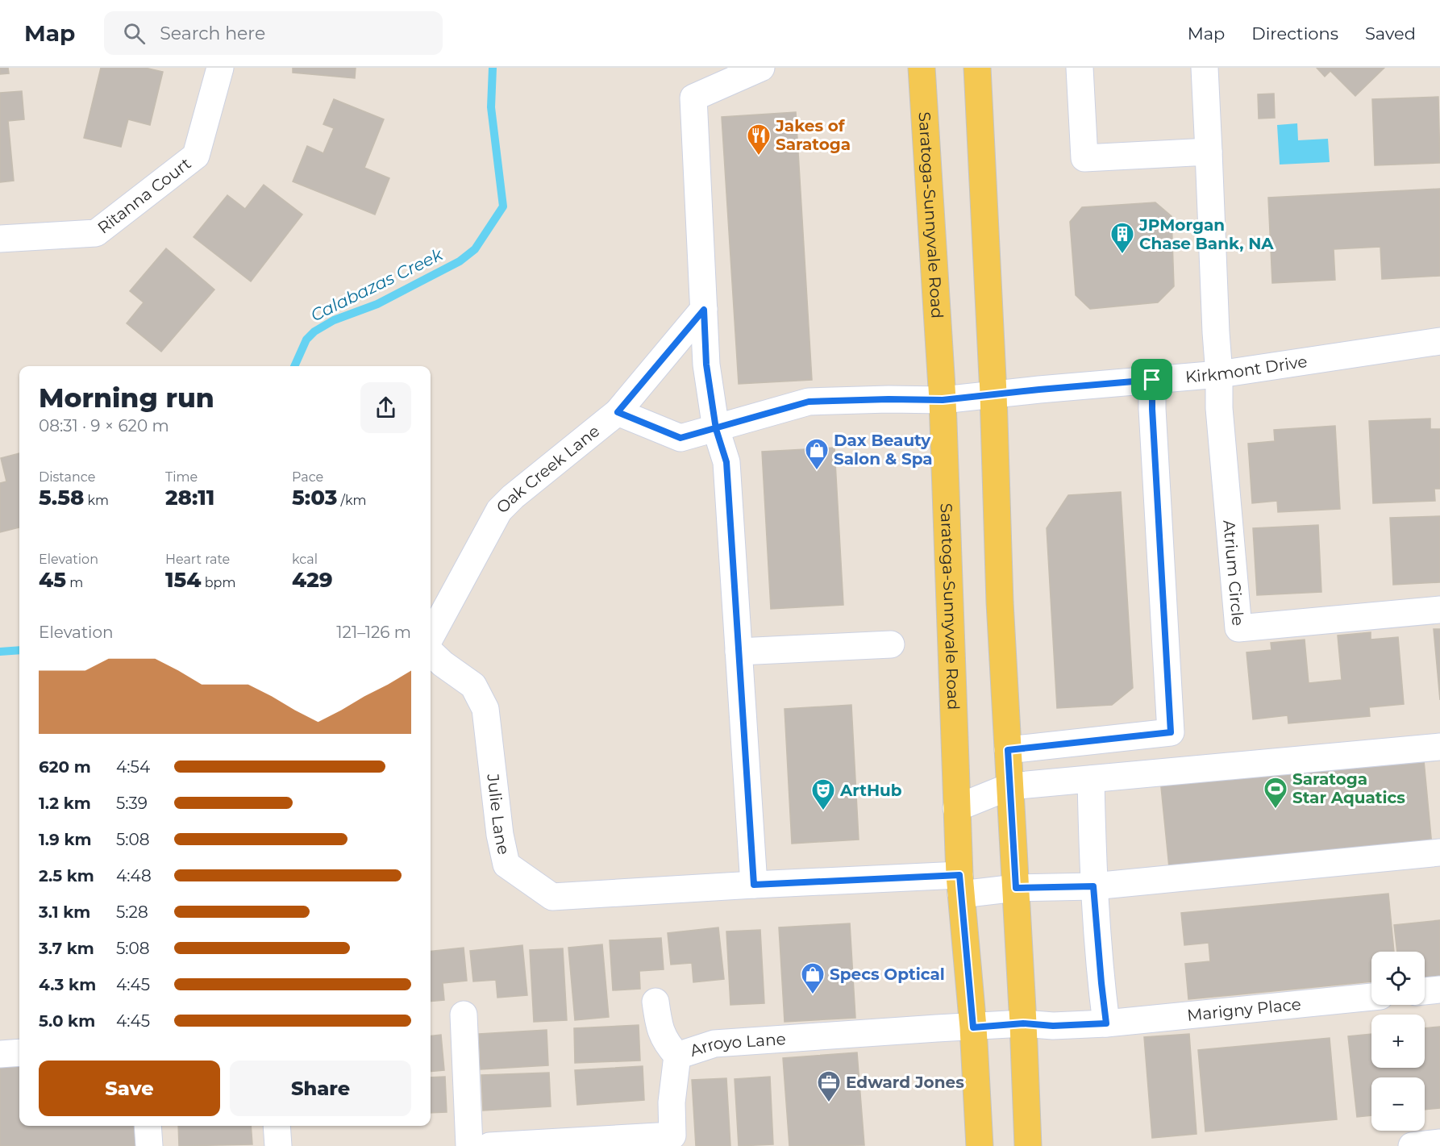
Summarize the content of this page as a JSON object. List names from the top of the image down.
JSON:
{
  "streets": {
    "main road": ["Saratoga-Sunnyvale Road"],
    "street": [
      "Ritanna Court",
      "Kirkmont Drive",
      "Oak Creek Lane",
      "Atrium Circle",
      "Julie Lane",
      "Marigny Place",
      "Arroyo Lane"
    ]
  },
  "crossings": [
    ["Saratoga-Sunnyvale Road", "Julie Lane"],
    ["Saratoga-Sunnyvale Road", "Arroyo Lane"],
    ["Kirkmont Drive", "Atrium Circle"],
    ["Marigny Place", "Arroyo Lane"]
  ],
  "water": ["Calabazas Creek"],
  "places": {
    "restaurant": ["Jakes of Saratoga"],
    "building": ["JPMorgan Chase Bank, NA"],
    "shop": ["Dax Beauty Salon & Spa", "Specs Optical"],
    "sports": ["Saratoga Star Aquatics"],
    "theatre": ["ArtHub"],
    "office": ["Edward Jones"]
  },
  "page": {
    "header": "Map",
    "search": "Search here",
    "nav": ["Map", "Directions", "Saved"],
    "heading": ["Morning run", "08:31 · 9 × 620 m"],
    "stats": [
      ["Distance", "5.58 km"],
      ["Time", "28:11"],
      ["Pace", "5:03 /km"],
      ["Elevation", "45 m"],
      ["Heart rate", "154 bpm"],
      ["kcal", "429"]
    ],
    "chart": ["Elevation", "121–126 m"],
    "list": [
      {
        "name": "620 m",
        "note": "4:54"
      },
      {
        "name": "1.2 km",
        "note": "5:39"
      },
      {
        "name": "1.9 km",
        "note": "5:08"
      },
      {
        "name": "2.5 km",
        "note": "4:48"
      },
      {
        "name": "3.1 km",
        "note": "5:28"
      },
      {
        "name": "3.7 km",
        "note": "5:08"
      },
      {
        "name": "4.3 km",
        "note": "4:45"
      },
      {
        "name": "5.0 km",
        "note": "4:45"
      }
    ],
    "map_buttons": ["+", "−"],
    "buttons": ["Save", "Share"]
  }
}
